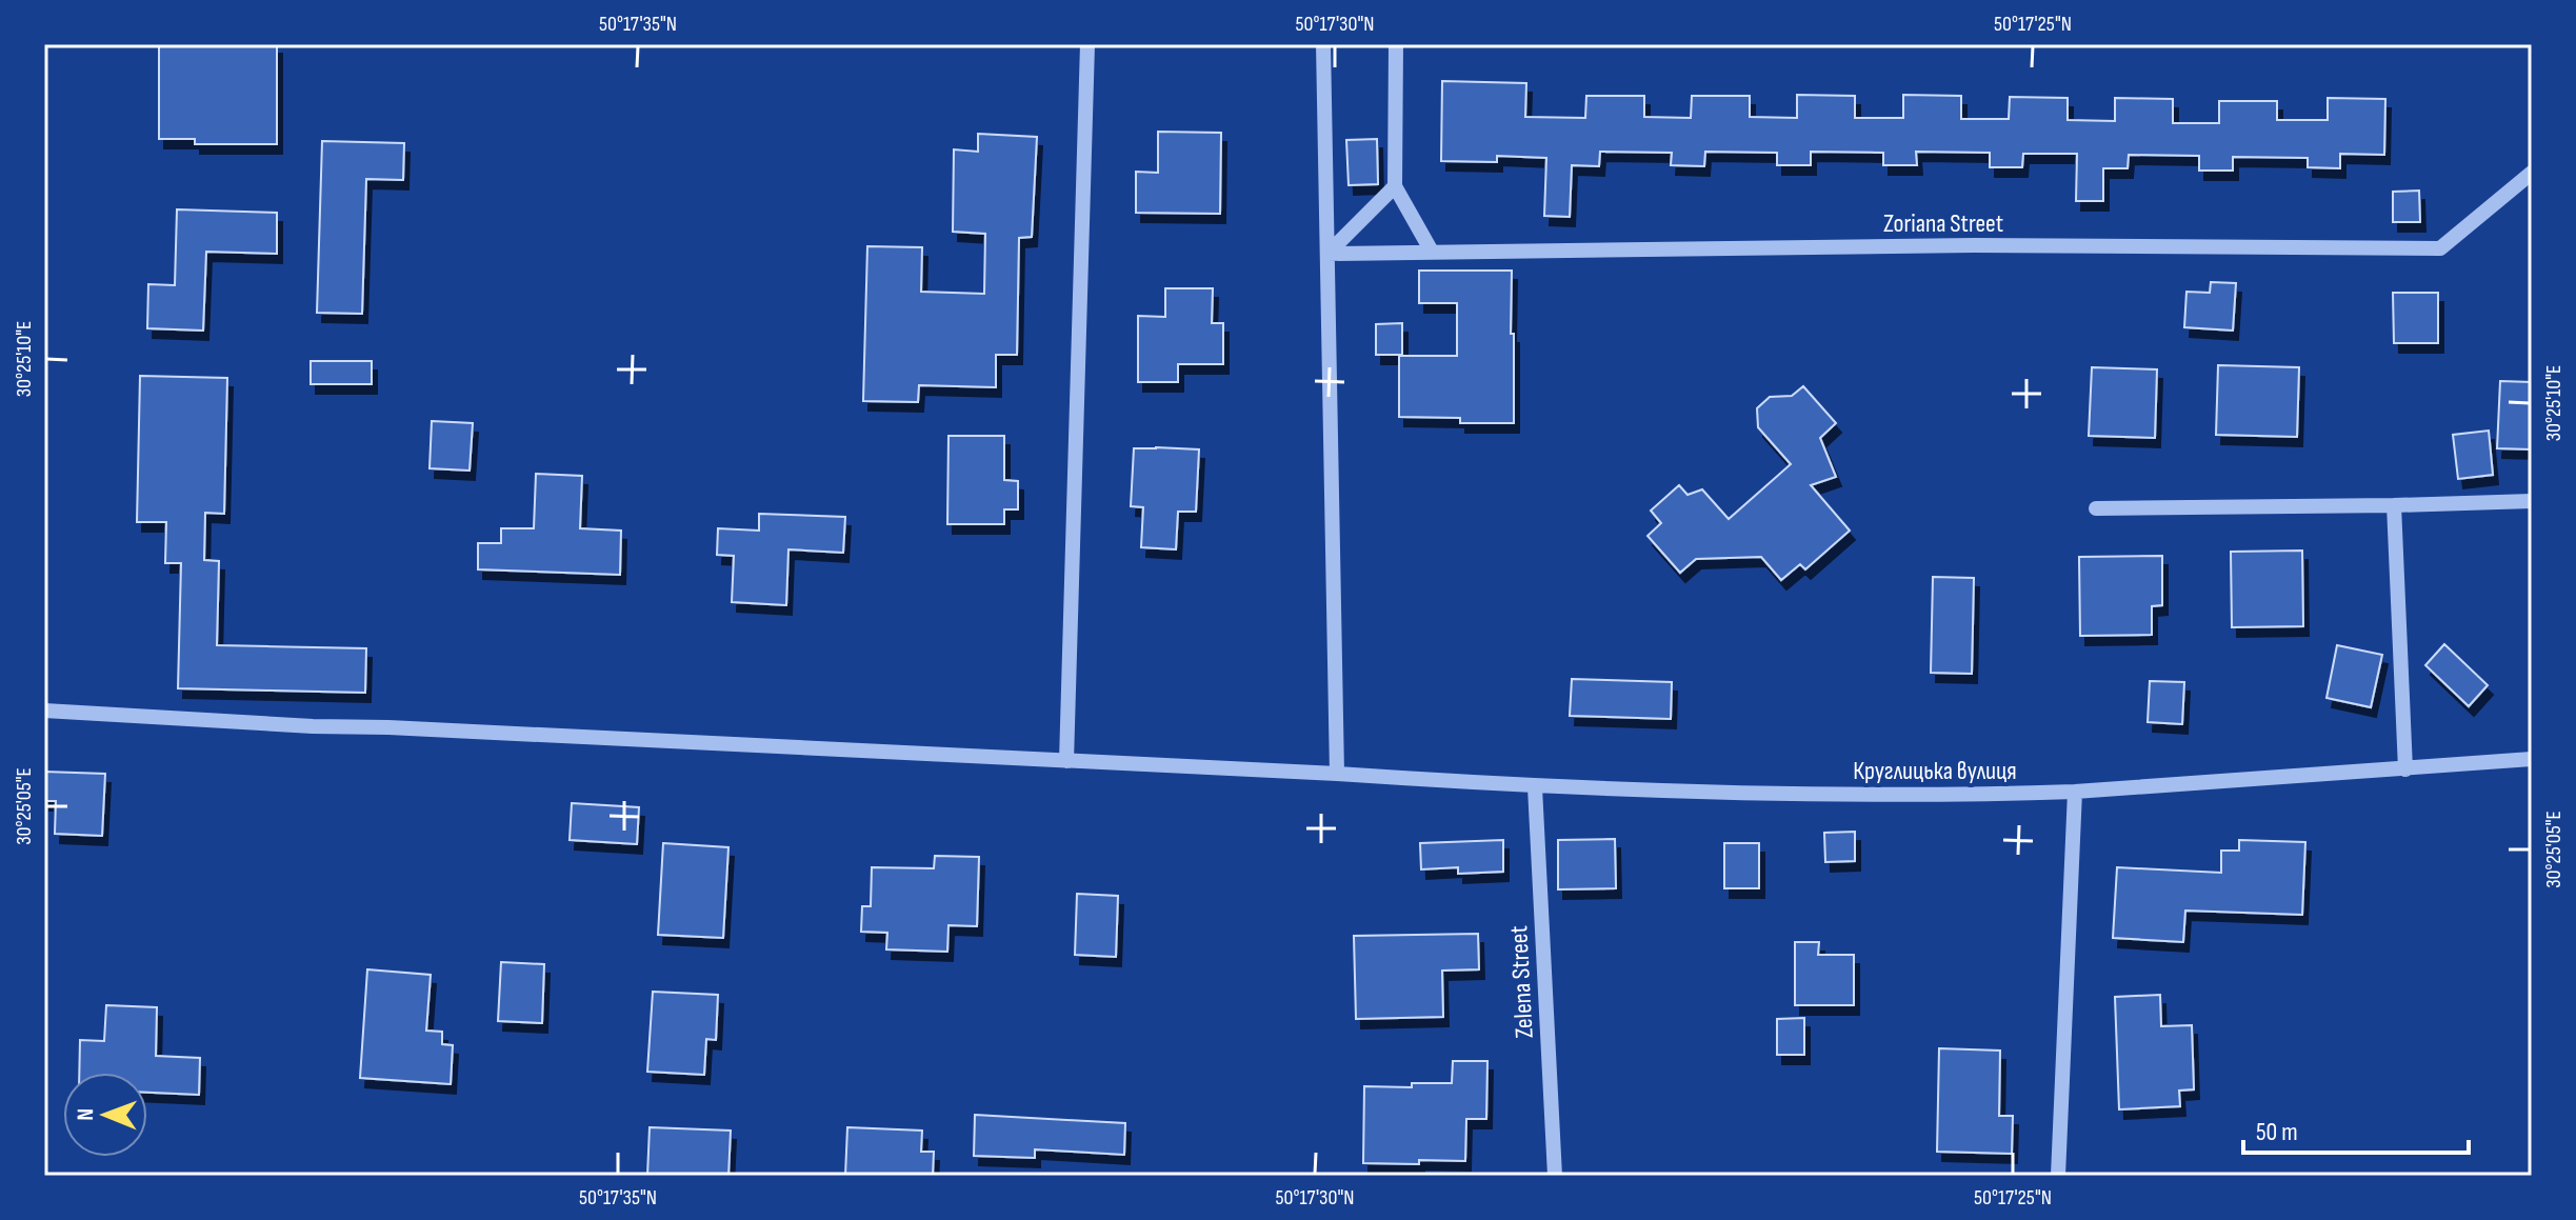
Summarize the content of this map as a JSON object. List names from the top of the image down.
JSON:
{
  "streets": {
    "street": ["Zoriana Street", "Круглицька вулиця", "Zelena Street"]
  },
  "crossings": [
    ["Круглицька вулиця", "Zelena Street"]
  ],
  "scale_bar": "50 m",
  "north": "left",
  "coordinates": [
    "50°17'35\"N",
    "50°17'30\"N",
    "50°17'25\"N",
    "30°25'10\"E",
    "30°25'05\"E"
  ]
}
